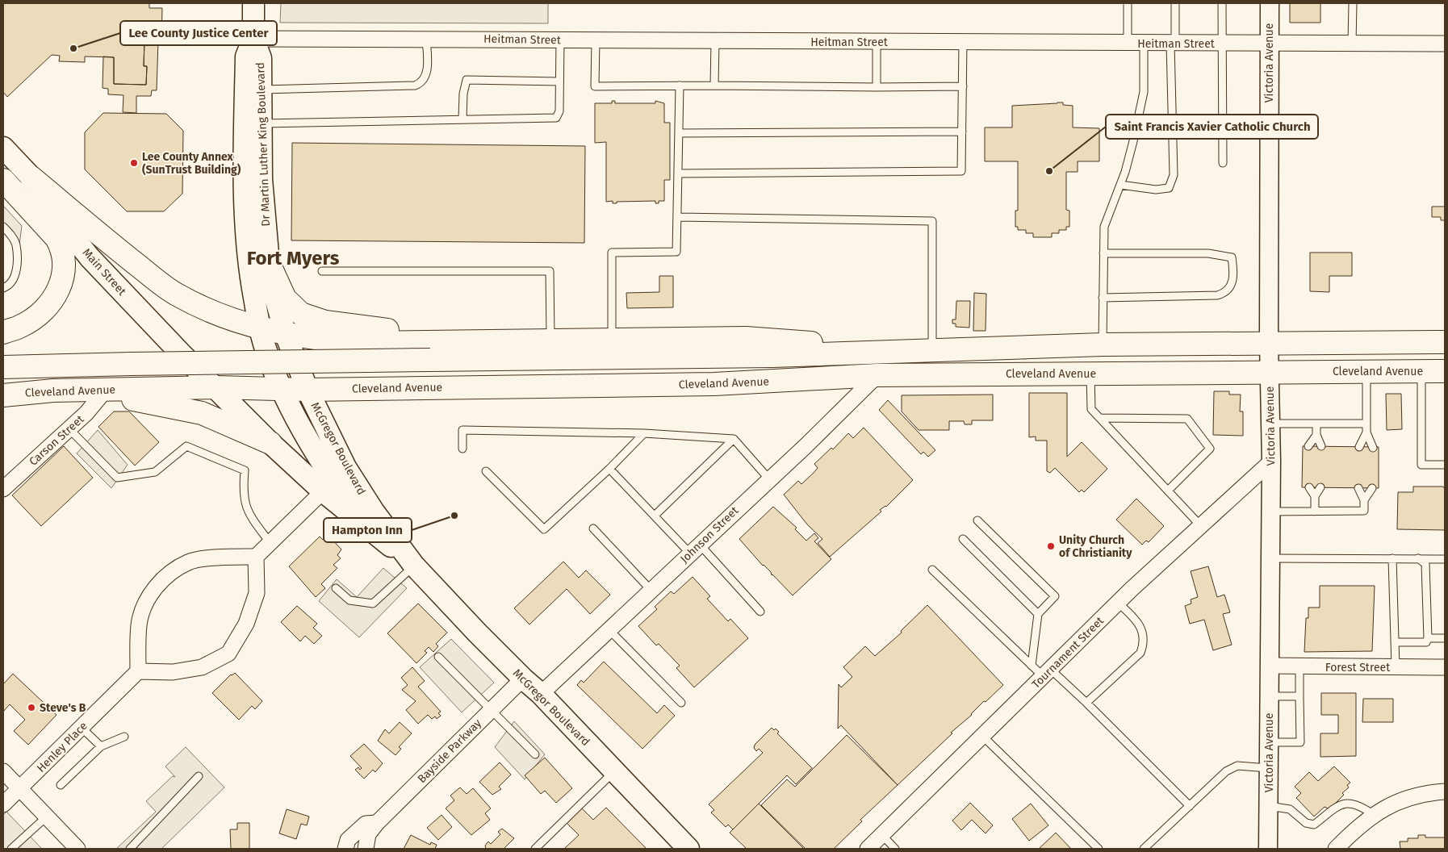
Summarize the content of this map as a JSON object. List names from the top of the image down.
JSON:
{
  "streets": {
    "main road": [
      "Dr Martin Luther King Boulevard",
      "Main Street",
      "Cleveland Avenue",
      "McGregor Boulevard"
    ],
    "street": [
      "Heitman Street",
      "Victoria Avenue",
      "Carson Street",
      "Johnson Street",
      "Tournament Street",
      "Forest Street",
      "Henley Place",
      "Bayside Parkway"
    ]
  },
  "crossings": [
    ["Heitman Street", "Victoria Avenue"],
    ["Heitman Street", "Dr Martin Luther King Boulevard"],
    ["Victoria Avenue", "Cleveland Avenue"],
    ["Victoria Avenue", "Tournament Street"],
    ["Victoria Avenue", "Forest Street"],
    ["Dr Martin Luther King Boulevard", "Cleveland Avenue"],
    ["Dr Martin Luther King Boulevard", "McGregor Boulevard"],
    ["Main Street", "Cleveland Avenue"],
    ["Main Street", "McGregor Boulevard"],
    ["Cleveland Avenue", "Carson Street"],
    ["Cleveland Avenue", "McGregor Boulevard"],
    ["Cleveland Avenue", "Johnson Street"],
    ["McGregor Boulevard", "Johnson Street"],
    ["McGregor Boulevard", "Bayside Parkway"]
  ],
  "districts": ["Fort Myers"],
  "places": [
    "Lee County Justice Center",
    "Lee County Annex (SunTrust Building)",
    "Saint Francis Xavier Catholic Church",
    "Hampton Inn",
    "Unity Church of Christianity",
    "Steve's B"
  ]
}
